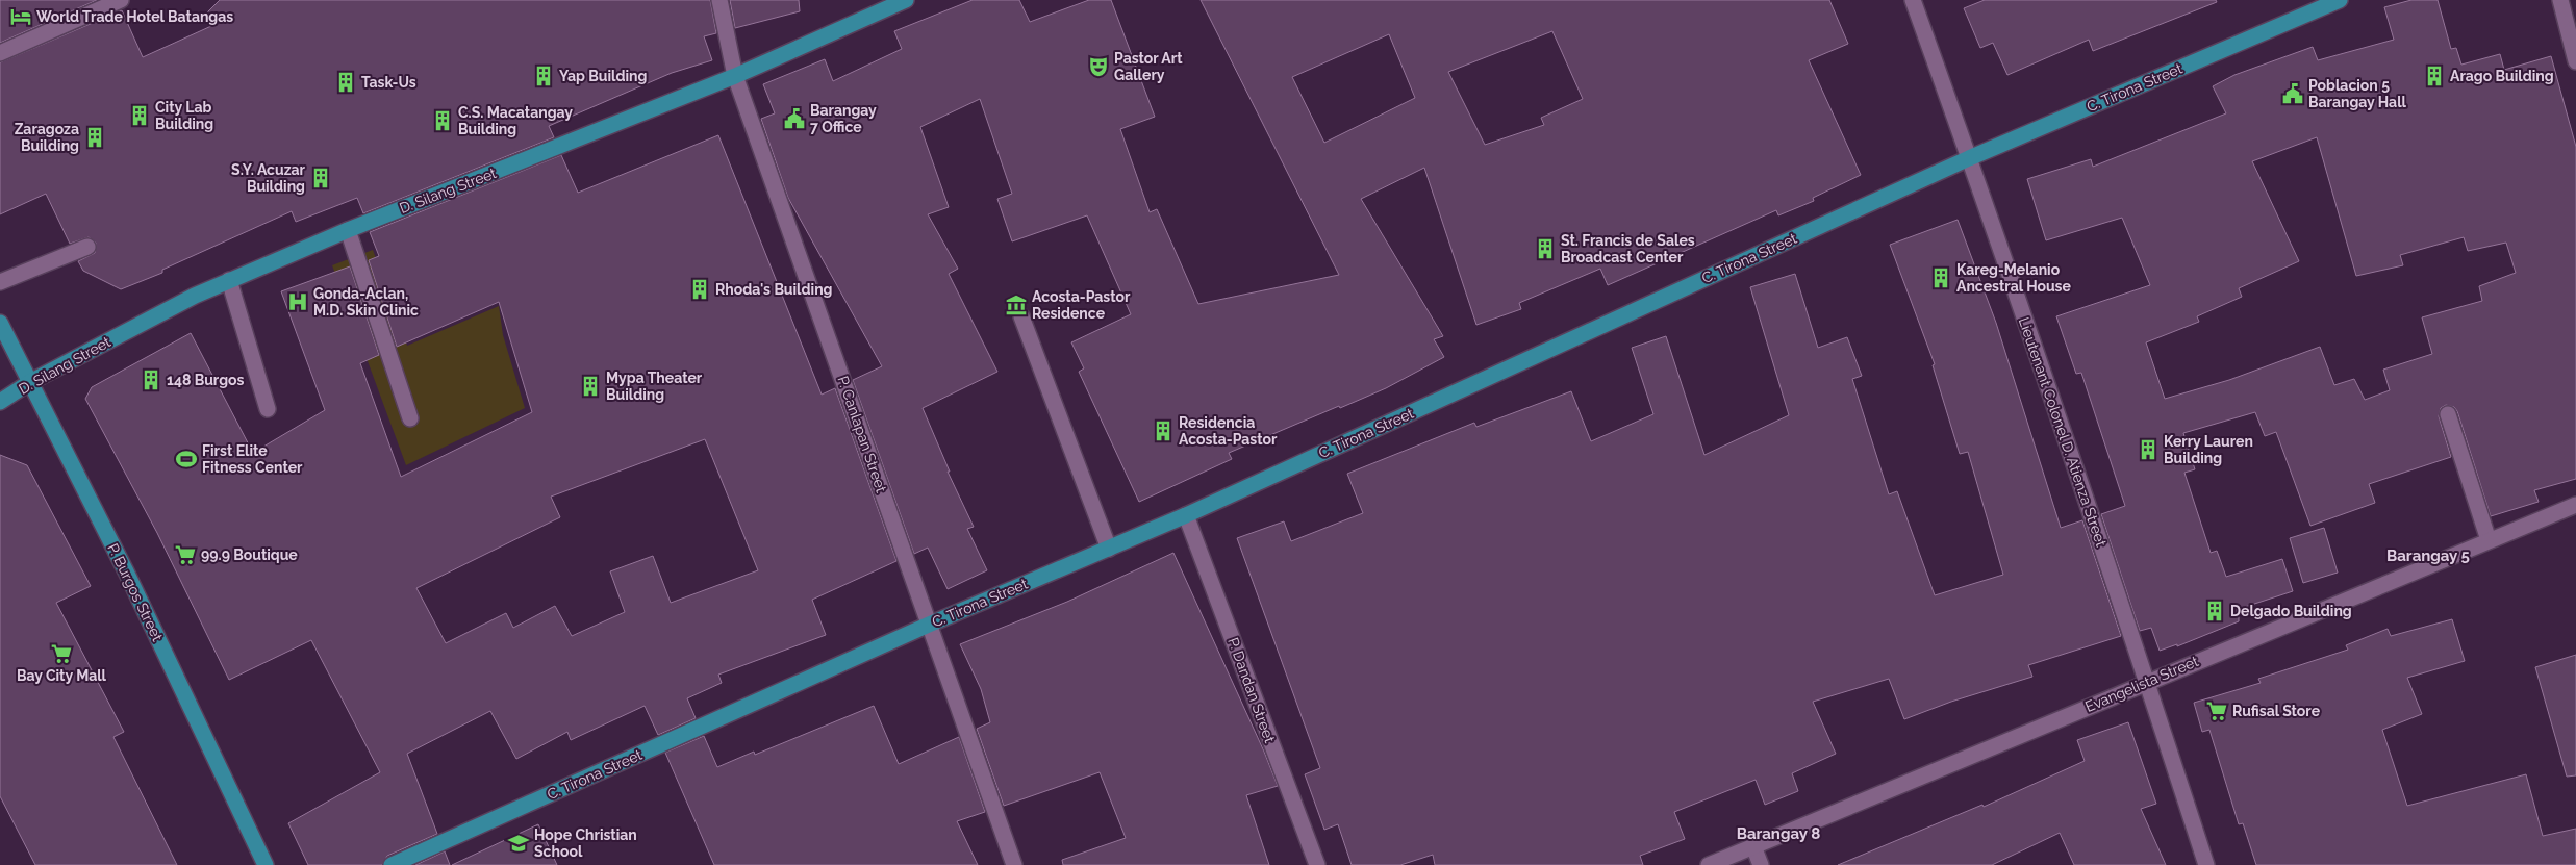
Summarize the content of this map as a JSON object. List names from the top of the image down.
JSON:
{
  "streets": {
    "main road": ["C. Tirona Street", "D. Silang Street", "P. Burgos Street"],
    "street": [
      "Lieutenant Colonel D. Atienza Street",
      "P. Canlapan Street",
      "Evangelista Street",
      "P. Dandan Street"
    ]
  },
  "crossings": [
    ["C. Tirona Street", "Lieutenant Colonel D. Atienza Street"],
    ["C. Tirona Street", "P. Canlapan Street"],
    ["C. Tirona Street", "P. Dandan Street"],
    ["D. Silang Street", "P. Canlapan Street"],
    ["D. Silang Street", "P. Burgos Street"],
    ["Lieutenant Colonel D. Atienza Street", "Evangelista Street"]
  ],
  "districts": ["Barangay 5", "Barangay 8"],
  "places": {
    "hotel": ["World Trade Hotel Batangas"],
    "theatre": ["Pastor Art Gallery"],
    "building": [
      "Yap Building",
      "Arago Building",
      "Task-Us",
      "City Lab Building",
      "C.S. Macatangay Building",
      "Zaragoza Building",
      "S.Y. Acuzar Building",
      "St. Francis de Sales Broadcast Center",
      "Kareg-Melanio Ancestral House",
      "Rhoda's Building",
      "148 Burgos",
      "Mypa Theater Building",
      "Residencia Acosta-Pastor",
      "Kerry Lauren Building",
      "Delgado Building"
    ],
    "public building": ["Poblacion 5 Barangay Hall", "Barangay 7 Office"],
    "hospital": ["Gonda-Aclan, M.D. Skin Clinic"],
    "museum": ["Acosta-Pastor Residence"],
    "sports": ["First Elite Fitness Center"],
    "supermarket": ["99.9 Boutique", "Bay City Mall", "Rufisal Store"],
    "school or university": ["Hope Christian School"]
  }
}
